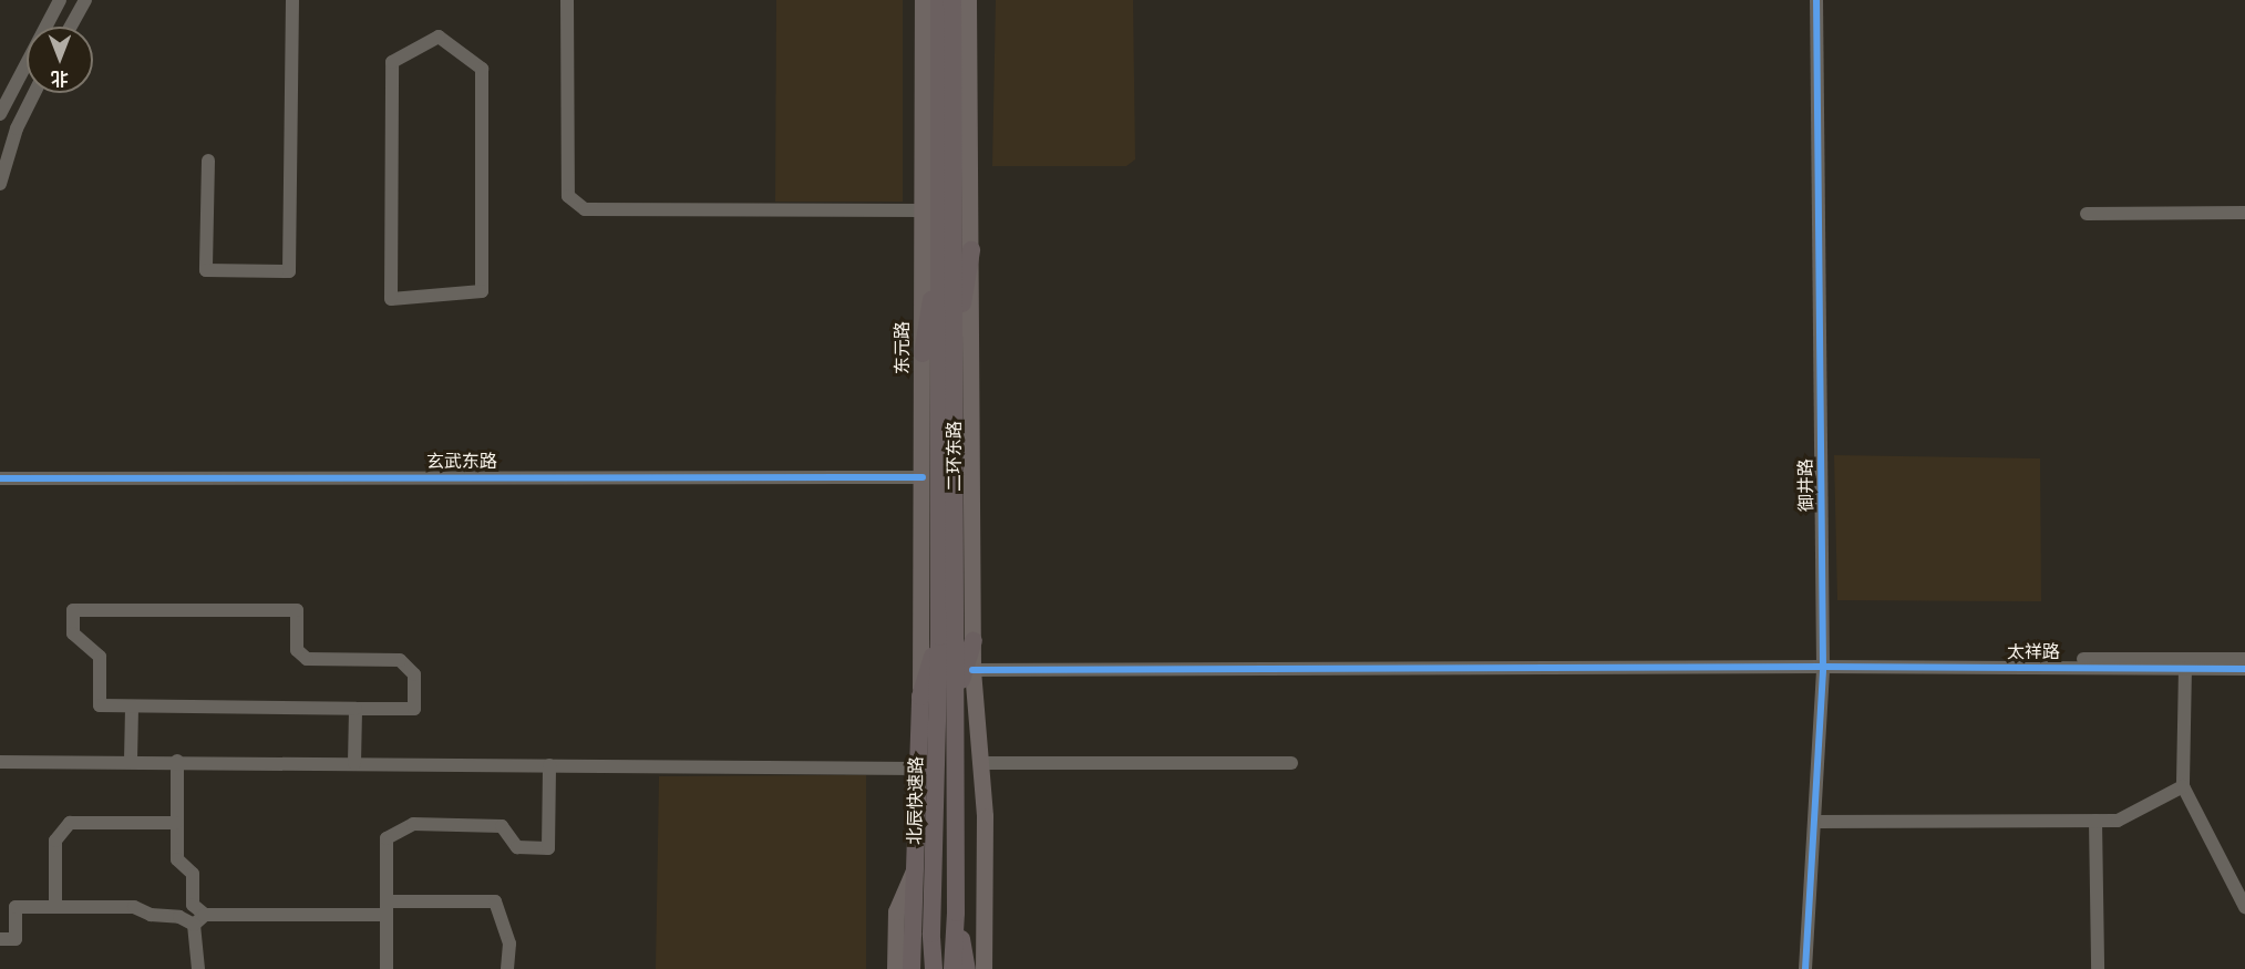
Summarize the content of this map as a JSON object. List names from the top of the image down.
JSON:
{
  "streets": {
    "highway": ["二环东路", "北辰快速路"],
    "main road": ["东元路"],
    "street": ["玄武东路", "御井路", "太祥路"]
  },
  "crossings": [
    ["东元路", "玄武东路"],
    ["东元路", "北辰快速路"],
    ["御井路", "太祥路"]
  ],
  "north": "bottom"
}
